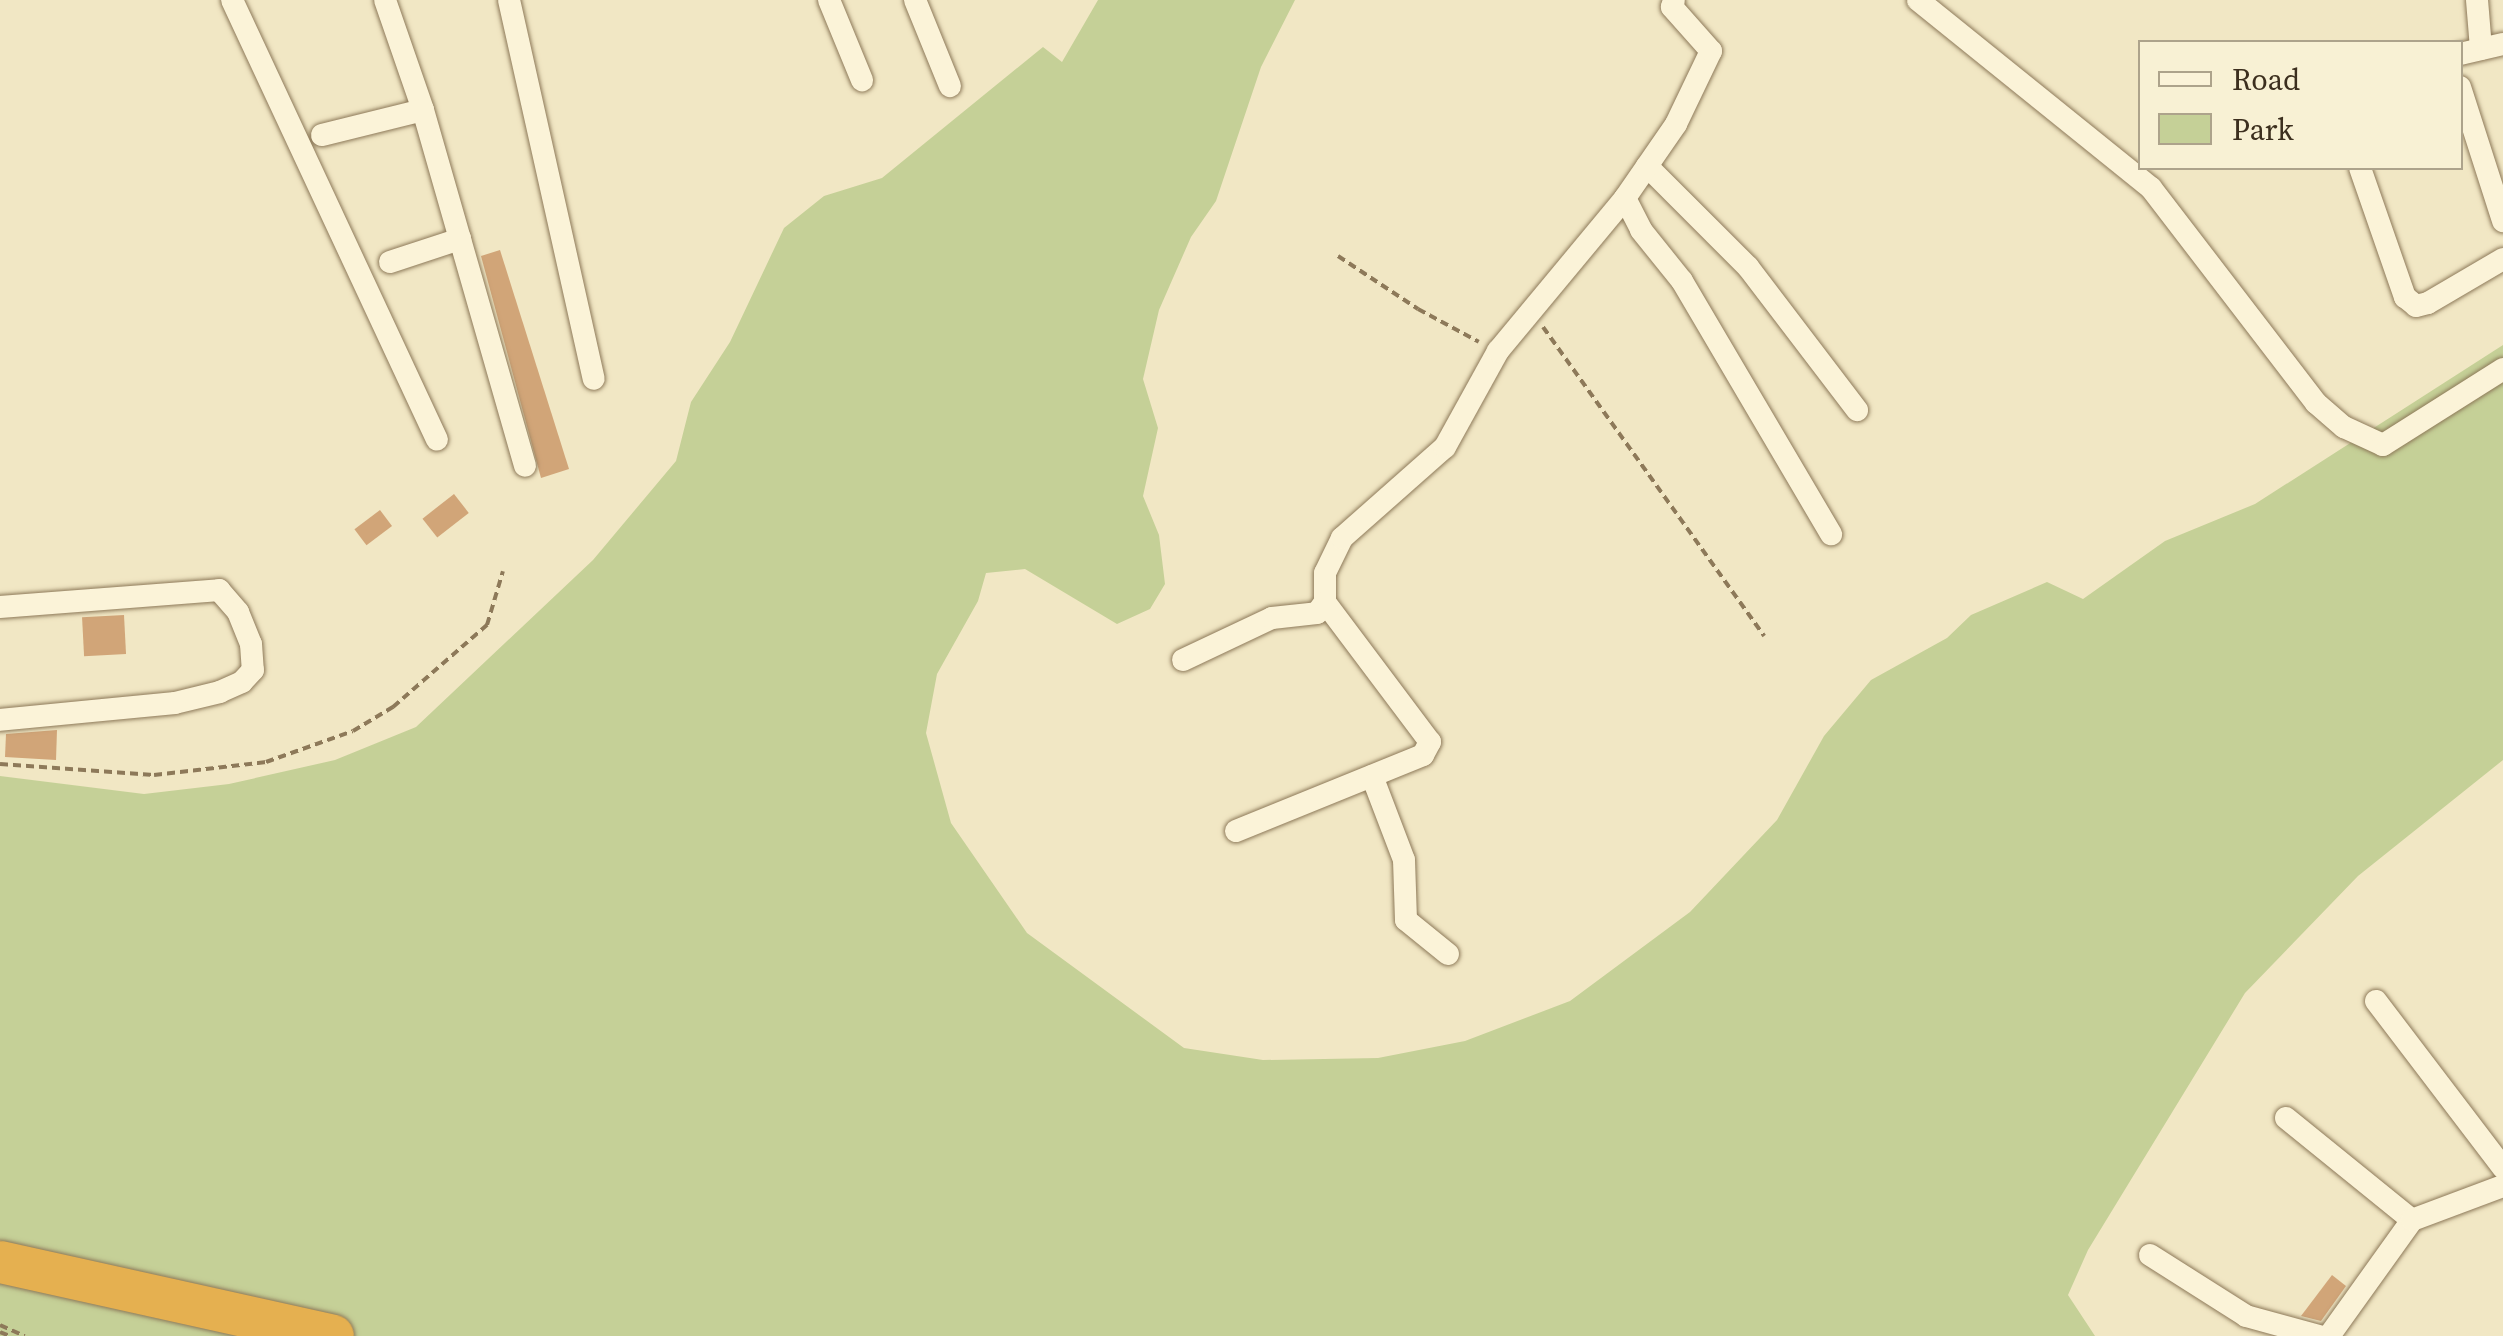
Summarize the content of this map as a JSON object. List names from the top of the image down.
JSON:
{
  "legend": ["Road", "Park"]
}
